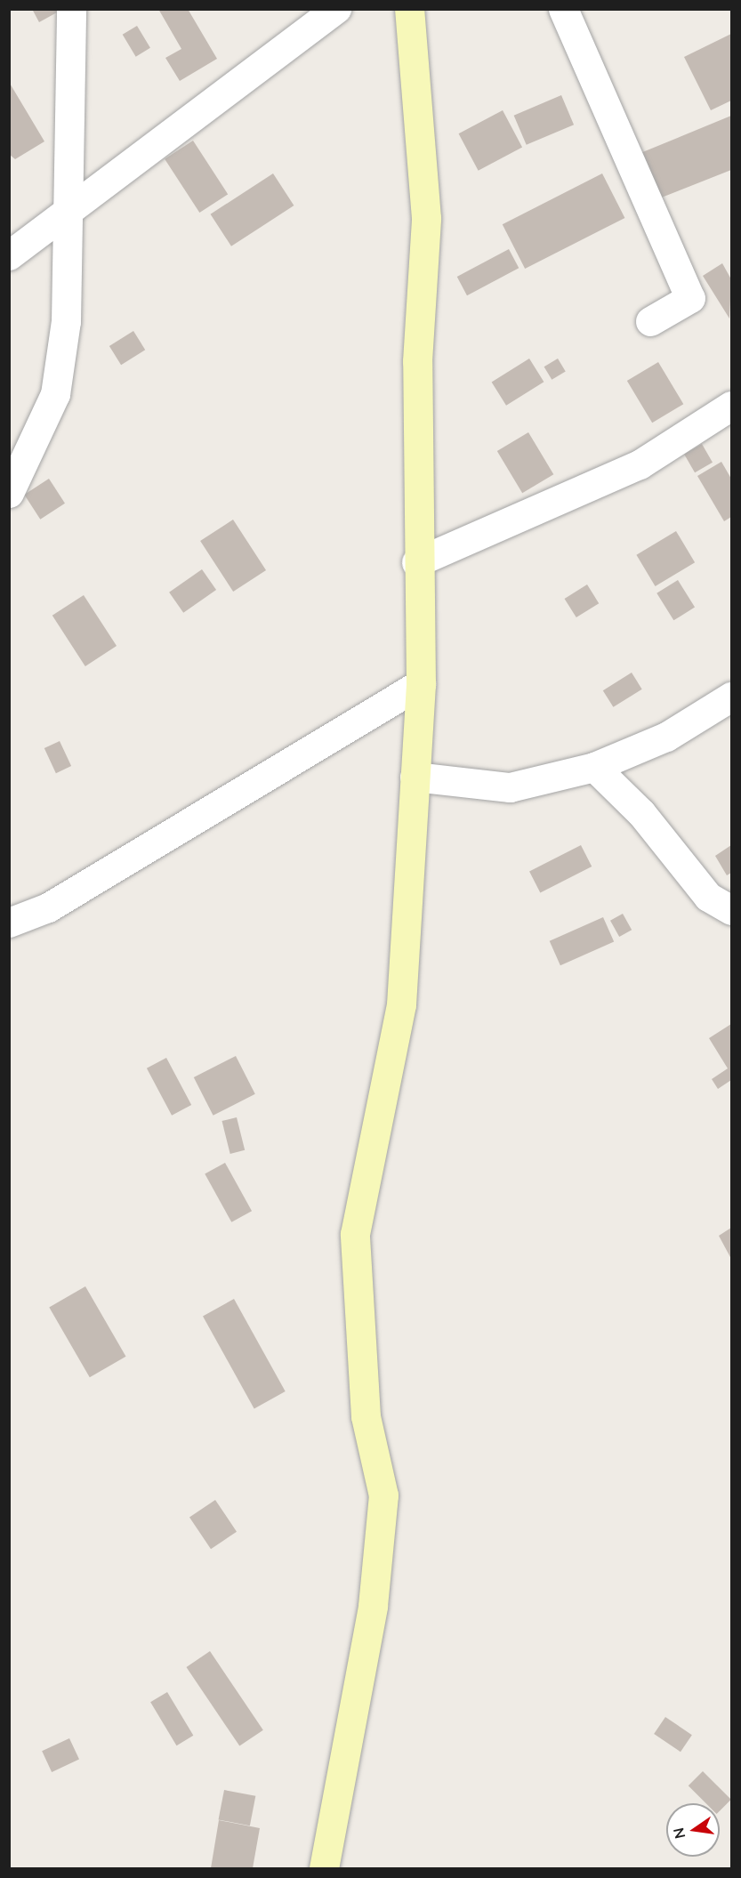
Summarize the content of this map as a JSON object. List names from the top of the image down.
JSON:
{
  "north": "left"
}
